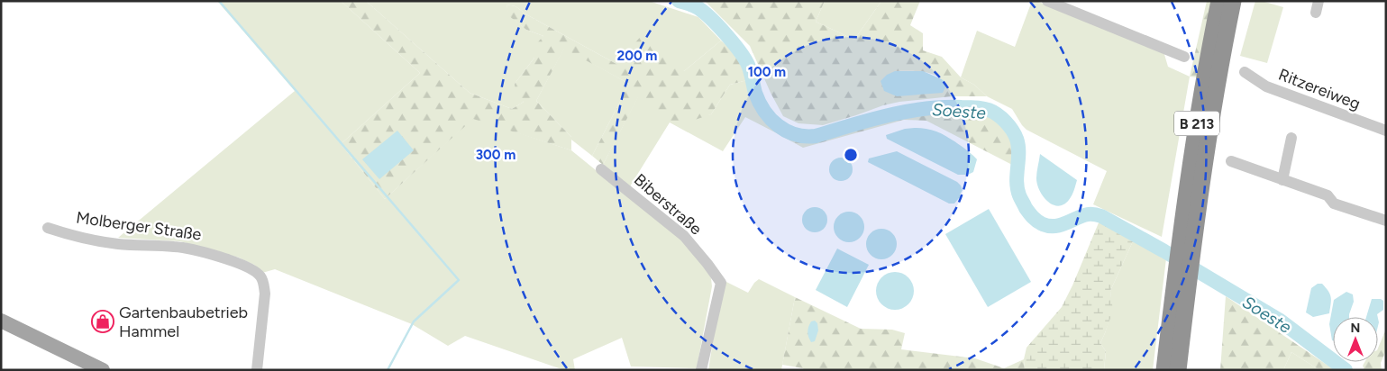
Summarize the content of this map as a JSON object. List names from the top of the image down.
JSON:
{
  "streets": {
    "highway": ["B 213"],
    "street": ["Ritzereiweg", "Biberstraße", "Molberger Straße"]
  },
  "water": ["Soeste"],
  "places": {
    "shop": ["Gartenbaubetrieb Hammel"]
  },
  "north": "top",
  "rings": ["200 m", "100 m", "300 m"]
}
